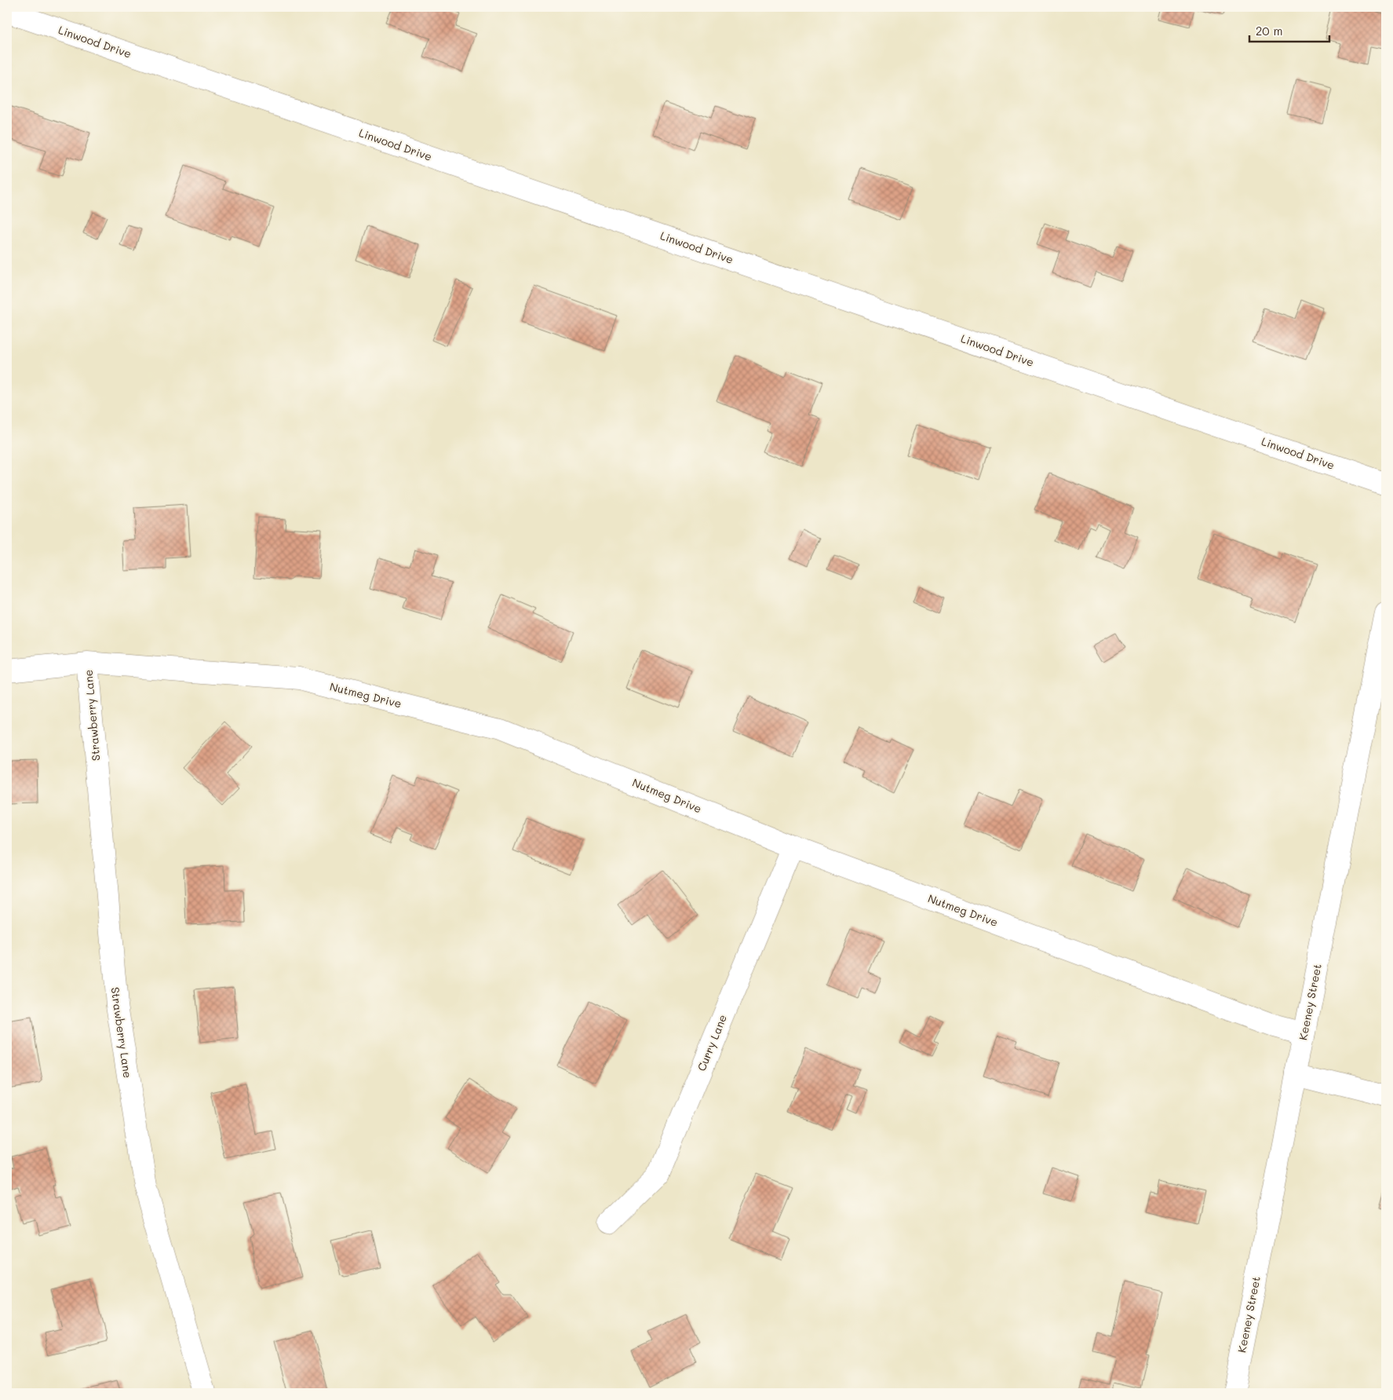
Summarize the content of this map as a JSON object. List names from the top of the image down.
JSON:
{
  "streets": {
    "street": [
      "Linwood Drive",
      "Nutmeg Drive",
      "Strawberry Lane",
      "Keeney Street",
      "Curry Lane"
    ]
  },
  "crossings": [
    ["Nutmeg Drive", "Strawberry Lane"],
    ["Nutmeg Drive", "Keeney Street"],
    ["Nutmeg Drive", "Curry Lane"]
  ],
  "scale_bar": "20 m"
}
